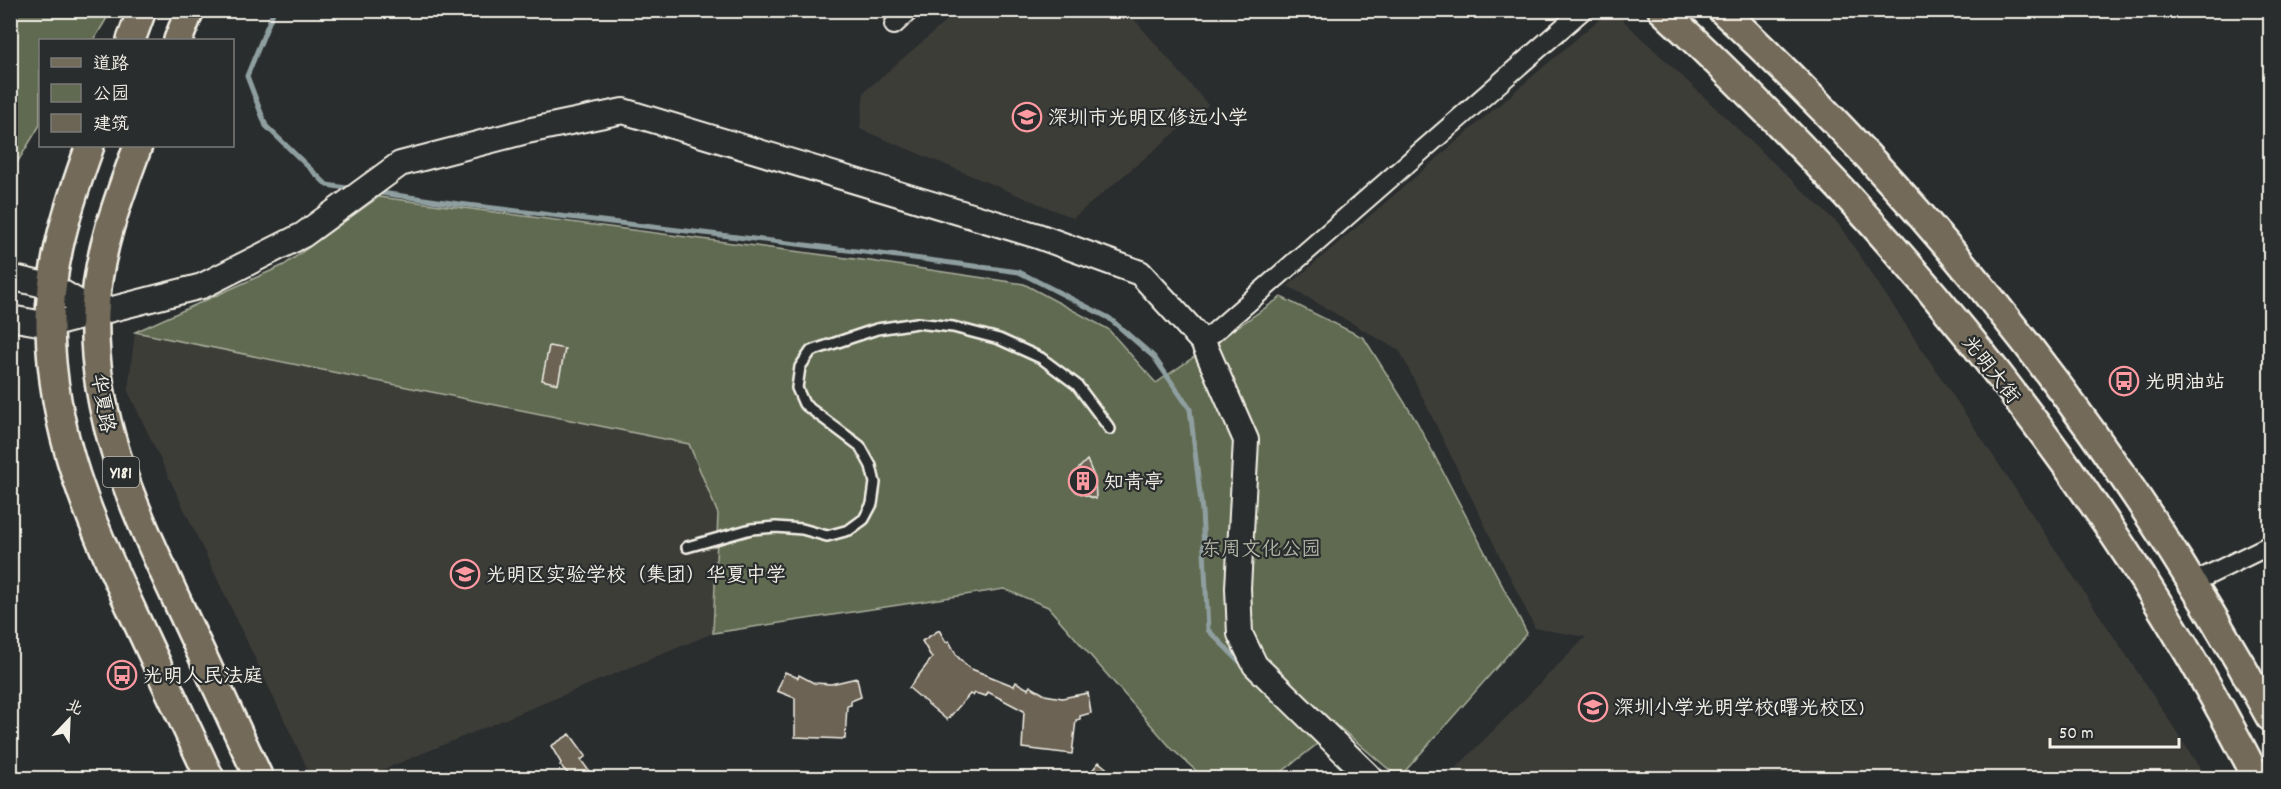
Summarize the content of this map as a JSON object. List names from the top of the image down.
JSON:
{
  "streets": {
    "main road": ["光明大街", "华夏路", "Y181"]
  },
  "parks": ["东周文化公园"],
  "places": {
    "school or university": ["深圳市光明区修远小学", "光明区实验学校（集团）华夏中学", "深圳小学光明学校(曙光校区)"],
    "bus stop": ["光明油站", "光明人民法庭"],
    "building": ["知青亭"]
  },
  "legend": ["道路", "公园", "建筑"],
  "scale_bar": "50 m",
  "north": "top right"
}
